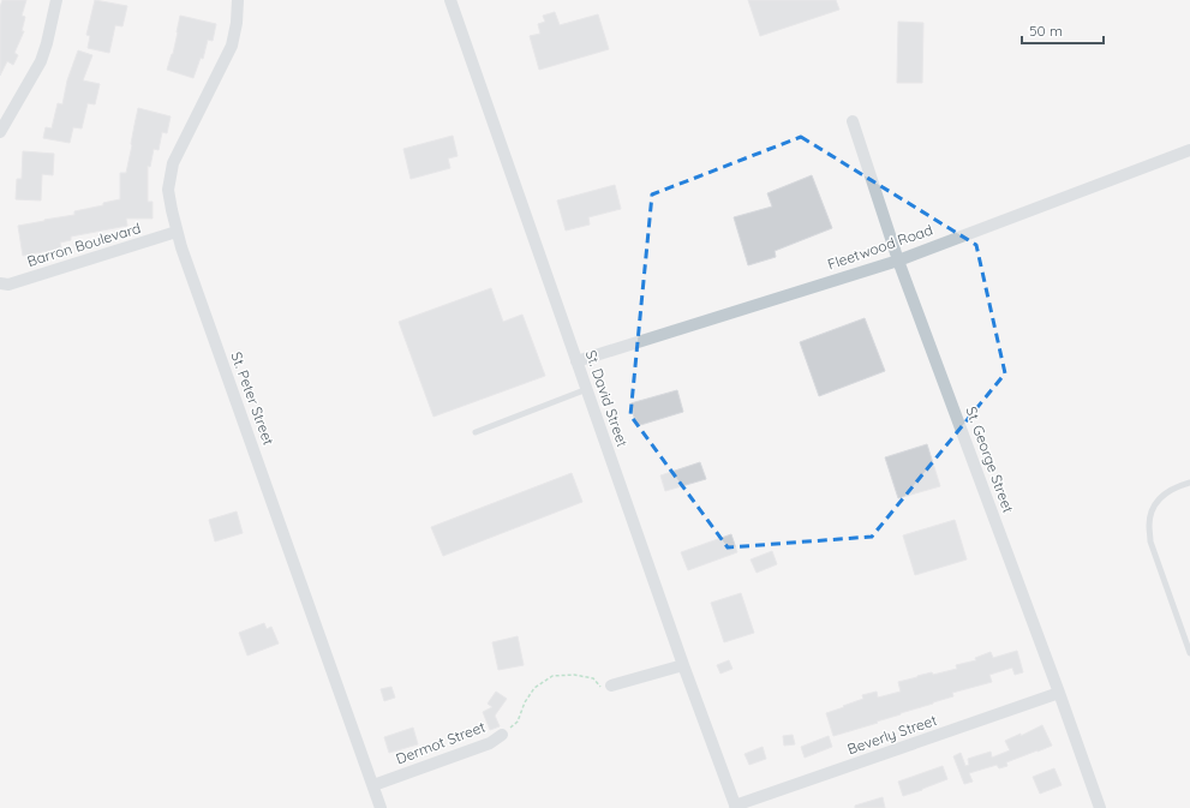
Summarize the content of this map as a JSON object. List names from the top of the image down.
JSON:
{
  "streets": {
    "street": [
      "Barron Boulevard",
      "Fleetwood Road",
      "St. Peter Street",
      "St. David Street",
      "St. George Street",
      "Beverly Street",
      "Dermot Street"
    ]
  },
  "crossings": [
    ["Barron Boulevard", "St. Peter Street"],
    ["Fleetwood Road", "St. David Street"],
    ["Fleetwood Road", "St. George Street"],
    ["St. Peter Street", "Dermot Street"],
    ["St. David Street", "Beverly Street"],
    ["St. George Street", "Beverly Street"]
  ],
  "scale_bar": "50 m"
}
